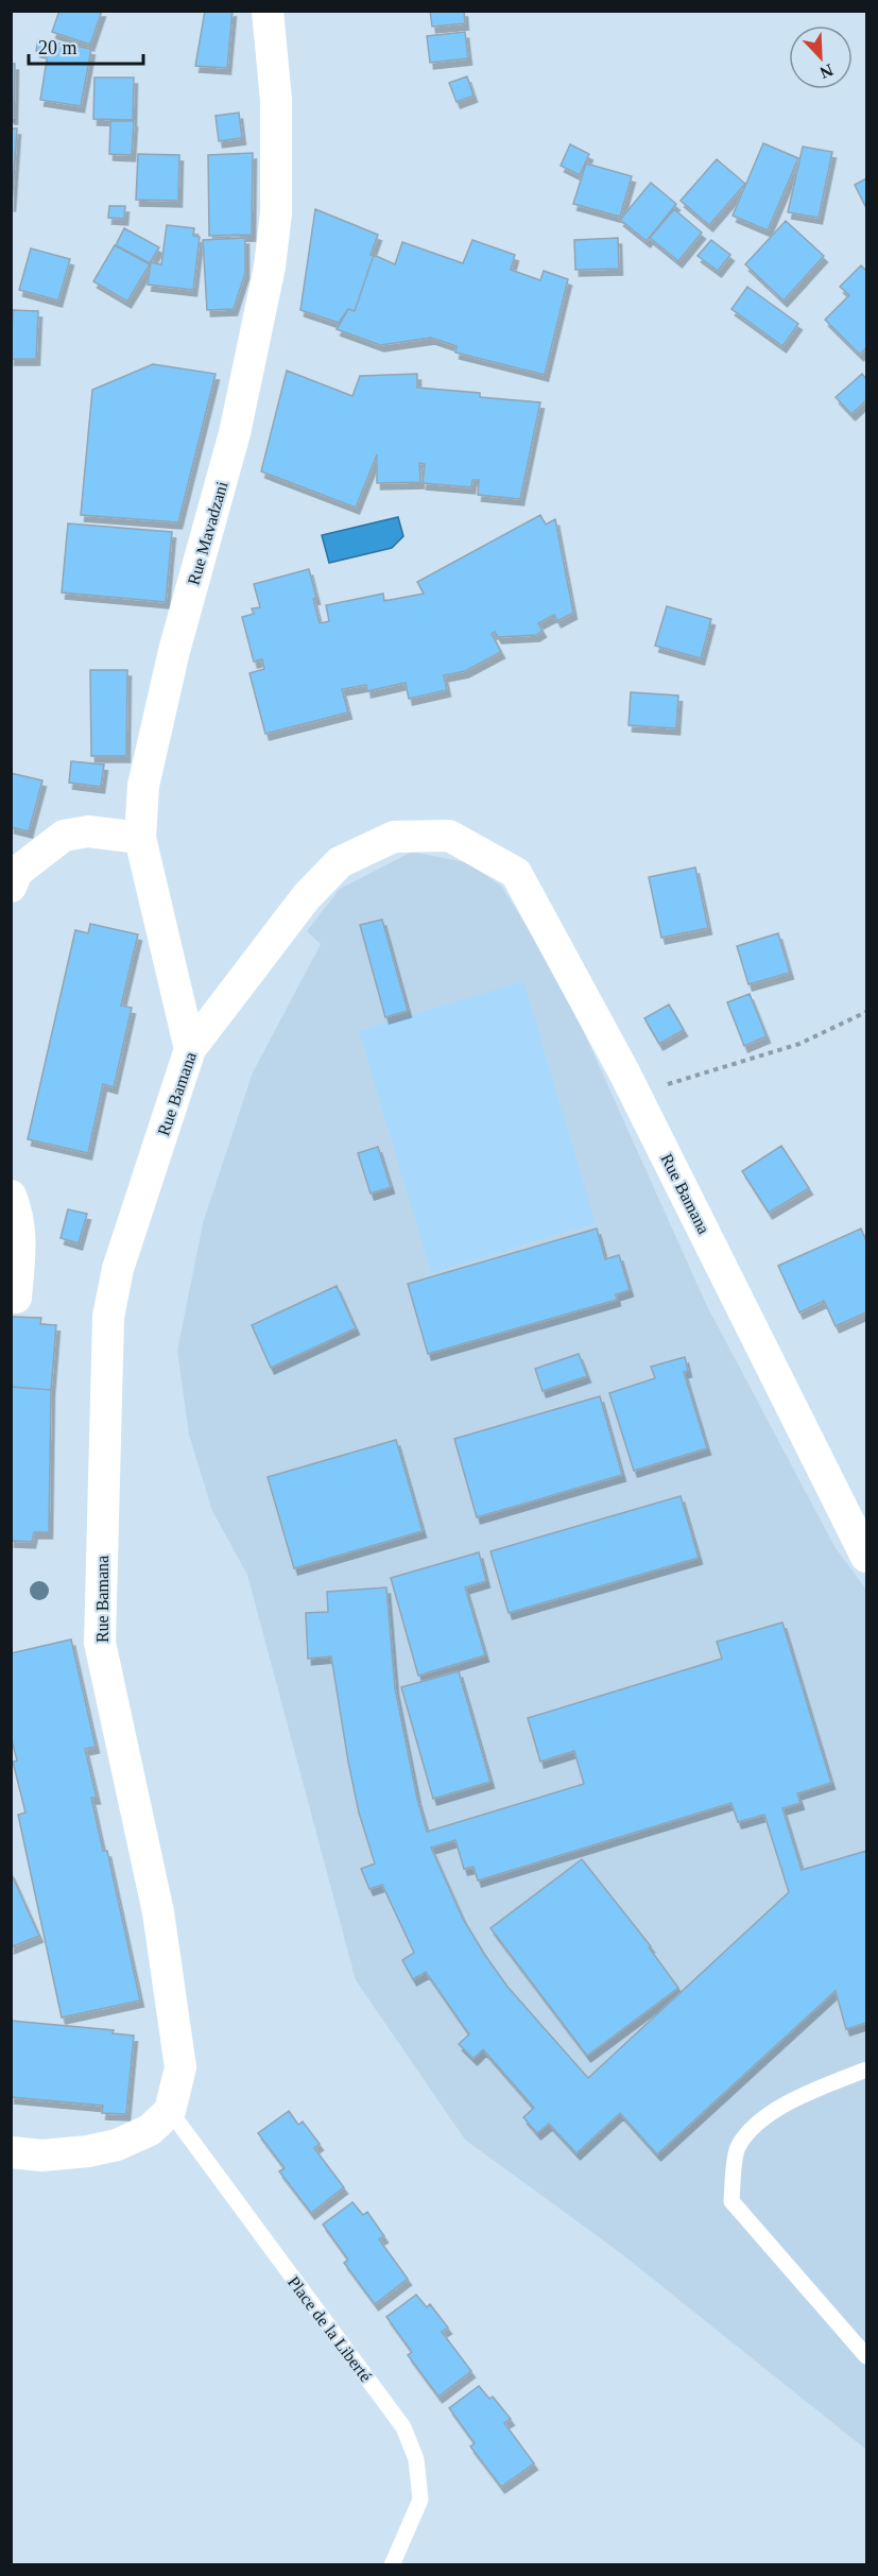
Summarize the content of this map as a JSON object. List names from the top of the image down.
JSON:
{
  "streets": {
    "street": ["Rue Mavadzani", "Rue Bamana"],
    "lane": ["Place de la Liberté"]
  },
  "crossings": [
    ["Rue Mavadzani", "Rue Bamana"],
    ["Rue Bamana", "Place de la Liberté"]
  ],
  "scale_bar": "20 m",
  "north": "bottom right"
}
